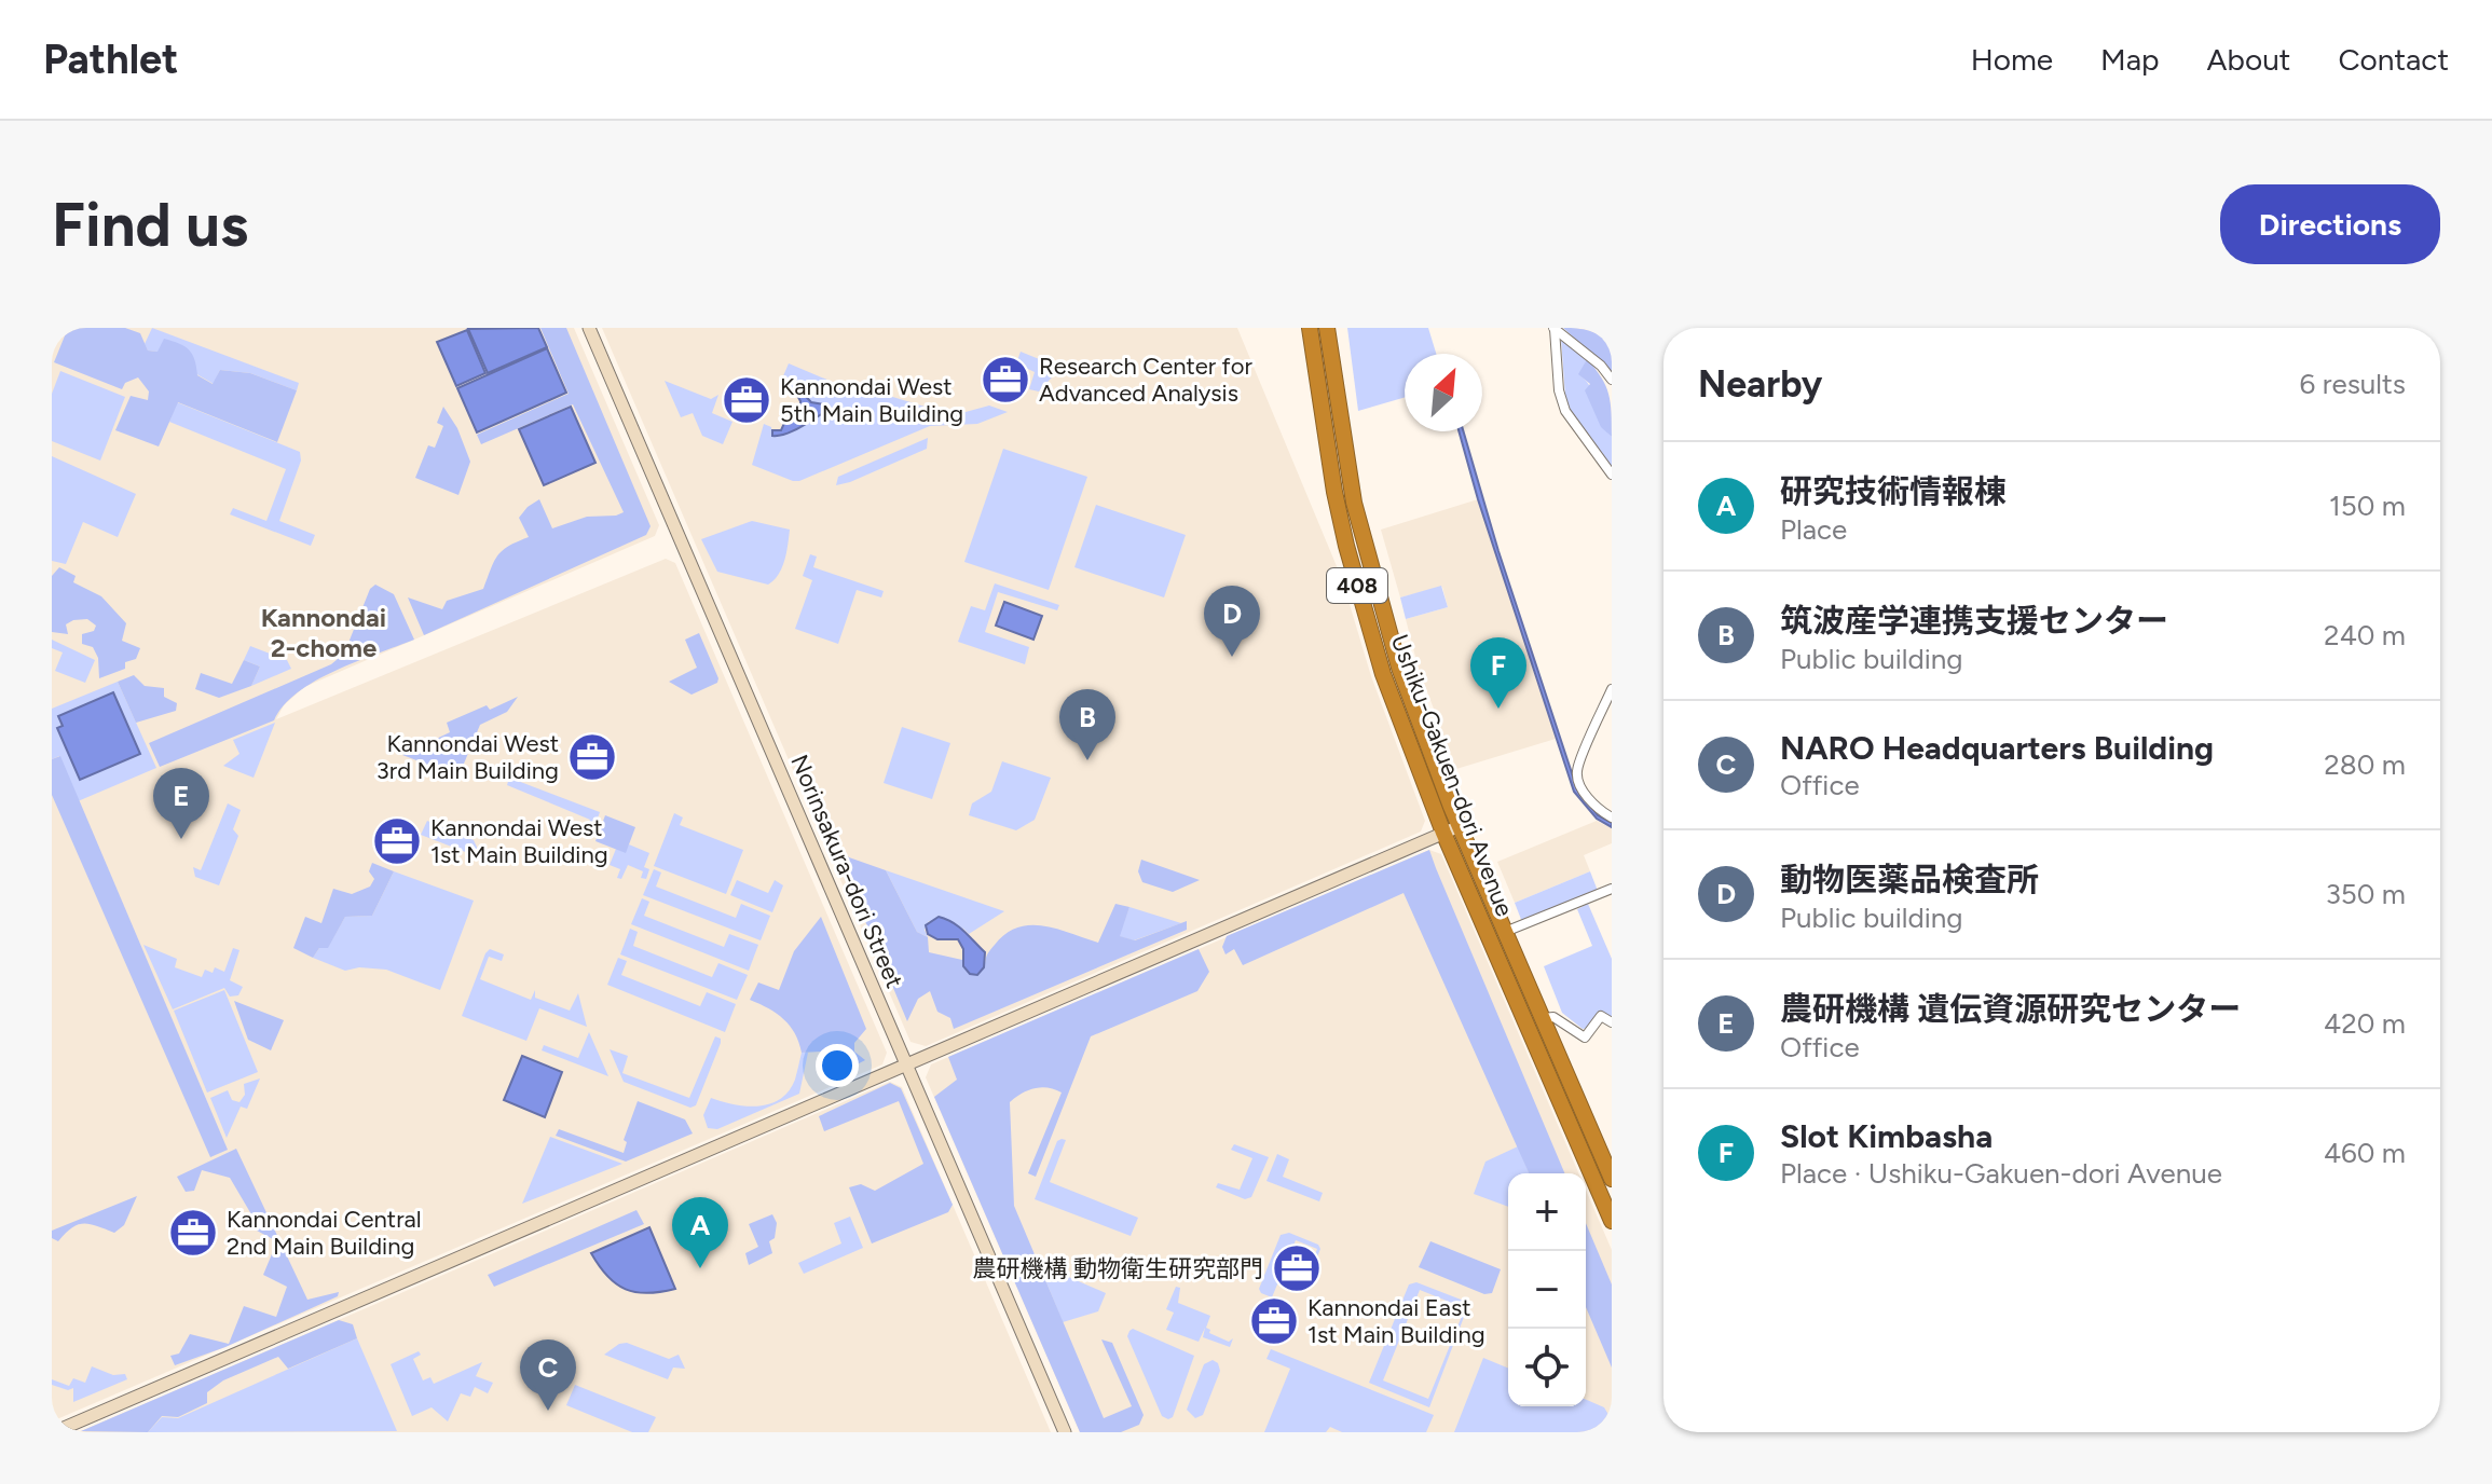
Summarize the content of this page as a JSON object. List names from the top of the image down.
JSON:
{
  "streets": {
    "highway": ["408", "Ushiku-Gakuen-dori Avenue"],
    "street": ["Norinsakura-dori Street"]
  },
  "districts": ["Kannondai 2-chome"],
  "places": {
    "office": [
      "Research Center for Advanced Analysis",
      "Kannondai West 5th Main Building",
      "Kannondai West 3rd Main Building",
      "Kannondai West 1st Main Building",
      "Kannondai Central 2nd Main Building",
      "農研機構 動物衛生研究部門",
      "Kannondai East 1st Main Building"
    ]
  },
  "north": "top right",
  "page": {
    "header": "Pathlet",
    "nav": [
      "Home",
      "Map",
      "About",
      "Contact"
    ],
    "buttons": "Directions",
    "title": "Find us",
    "heading": ["Nearby", "6 results"],
    "list": [
      {
        "mark": "A",
        "name": "研究技術情報棟",
        "note": "Place",
        "value": "150 m"
      },
      {
        "mark": "B",
        "name": "筑波産学連携支援センター",
        "note": "Public building",
        "value": "240 m"
      },
      {
        "mark": "C",
        "name": "NARO Headquarters Building",
        "note": "Office",
        "value": "280 m"
      },
      {
        "mark": "D",
        "name": "動物医薬品検査所",
        "note": "Public building",
        "value": "350 m"
      },
      {
        "mark": "E",
        "name": "農研機構 遺伝資源研究センター",
        "note": "Office",
        "value": "420 m"
      },
      {
        "mark": "F",
        "name": "Slot Kimbasha",
        "note": "Place · Ushiku-Gakuen-dori Avenue",
        "value": "460 m"
      }
    ],
    "pins": [
      "D",
      "F",
      "B",
      "E",
      "A",
      "C"
    ],
    "map_buttons": ["+", "−"]
  }
}
